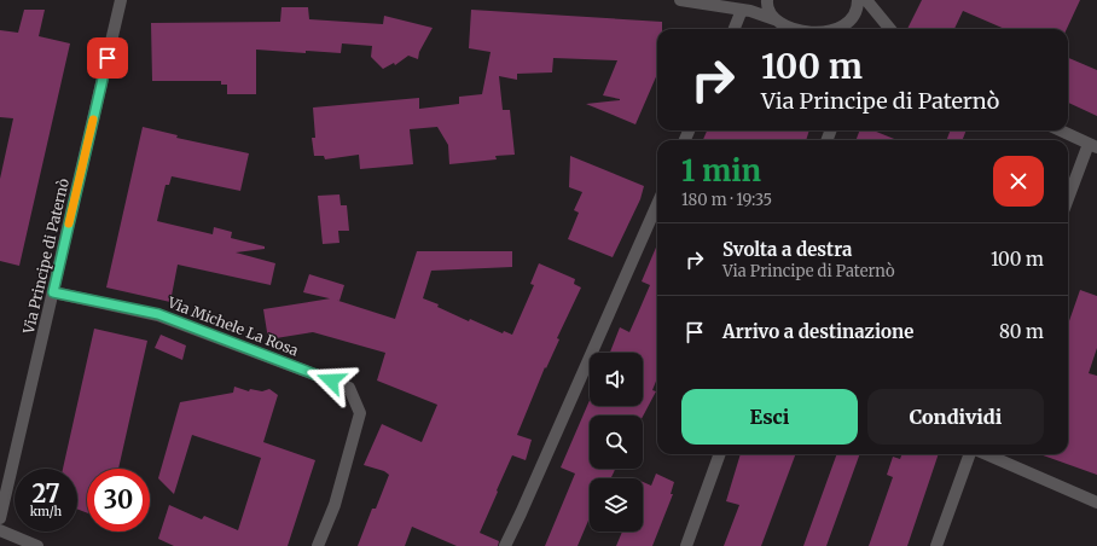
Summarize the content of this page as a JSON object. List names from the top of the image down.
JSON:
{
  "streets": {
    "street": ["Via Principe di Paternò", "Via Michele La Rosa"]
  },
  "crossings": [
    ["Via Principe di Paternò", "Via Michele La Rosa"]
  ],
  "page": {
    "turn": ["100 m", "Via Principe di Paternò"],
    "heading": ["1 min", "180 m · 19:35"],
    "list": [
      {
        "name": "Svolta a destra",
        "note": "Via Principe di Paternò",
        "value": "100 m"
      },
      {
        "name": "Arrivo a destinazione",
        "value": "80 m"
      }
    ],
    "buttons": ["Esci", "Condividi"],
    "speed": "27 km/h",
    "limit": "30"
  }
}
